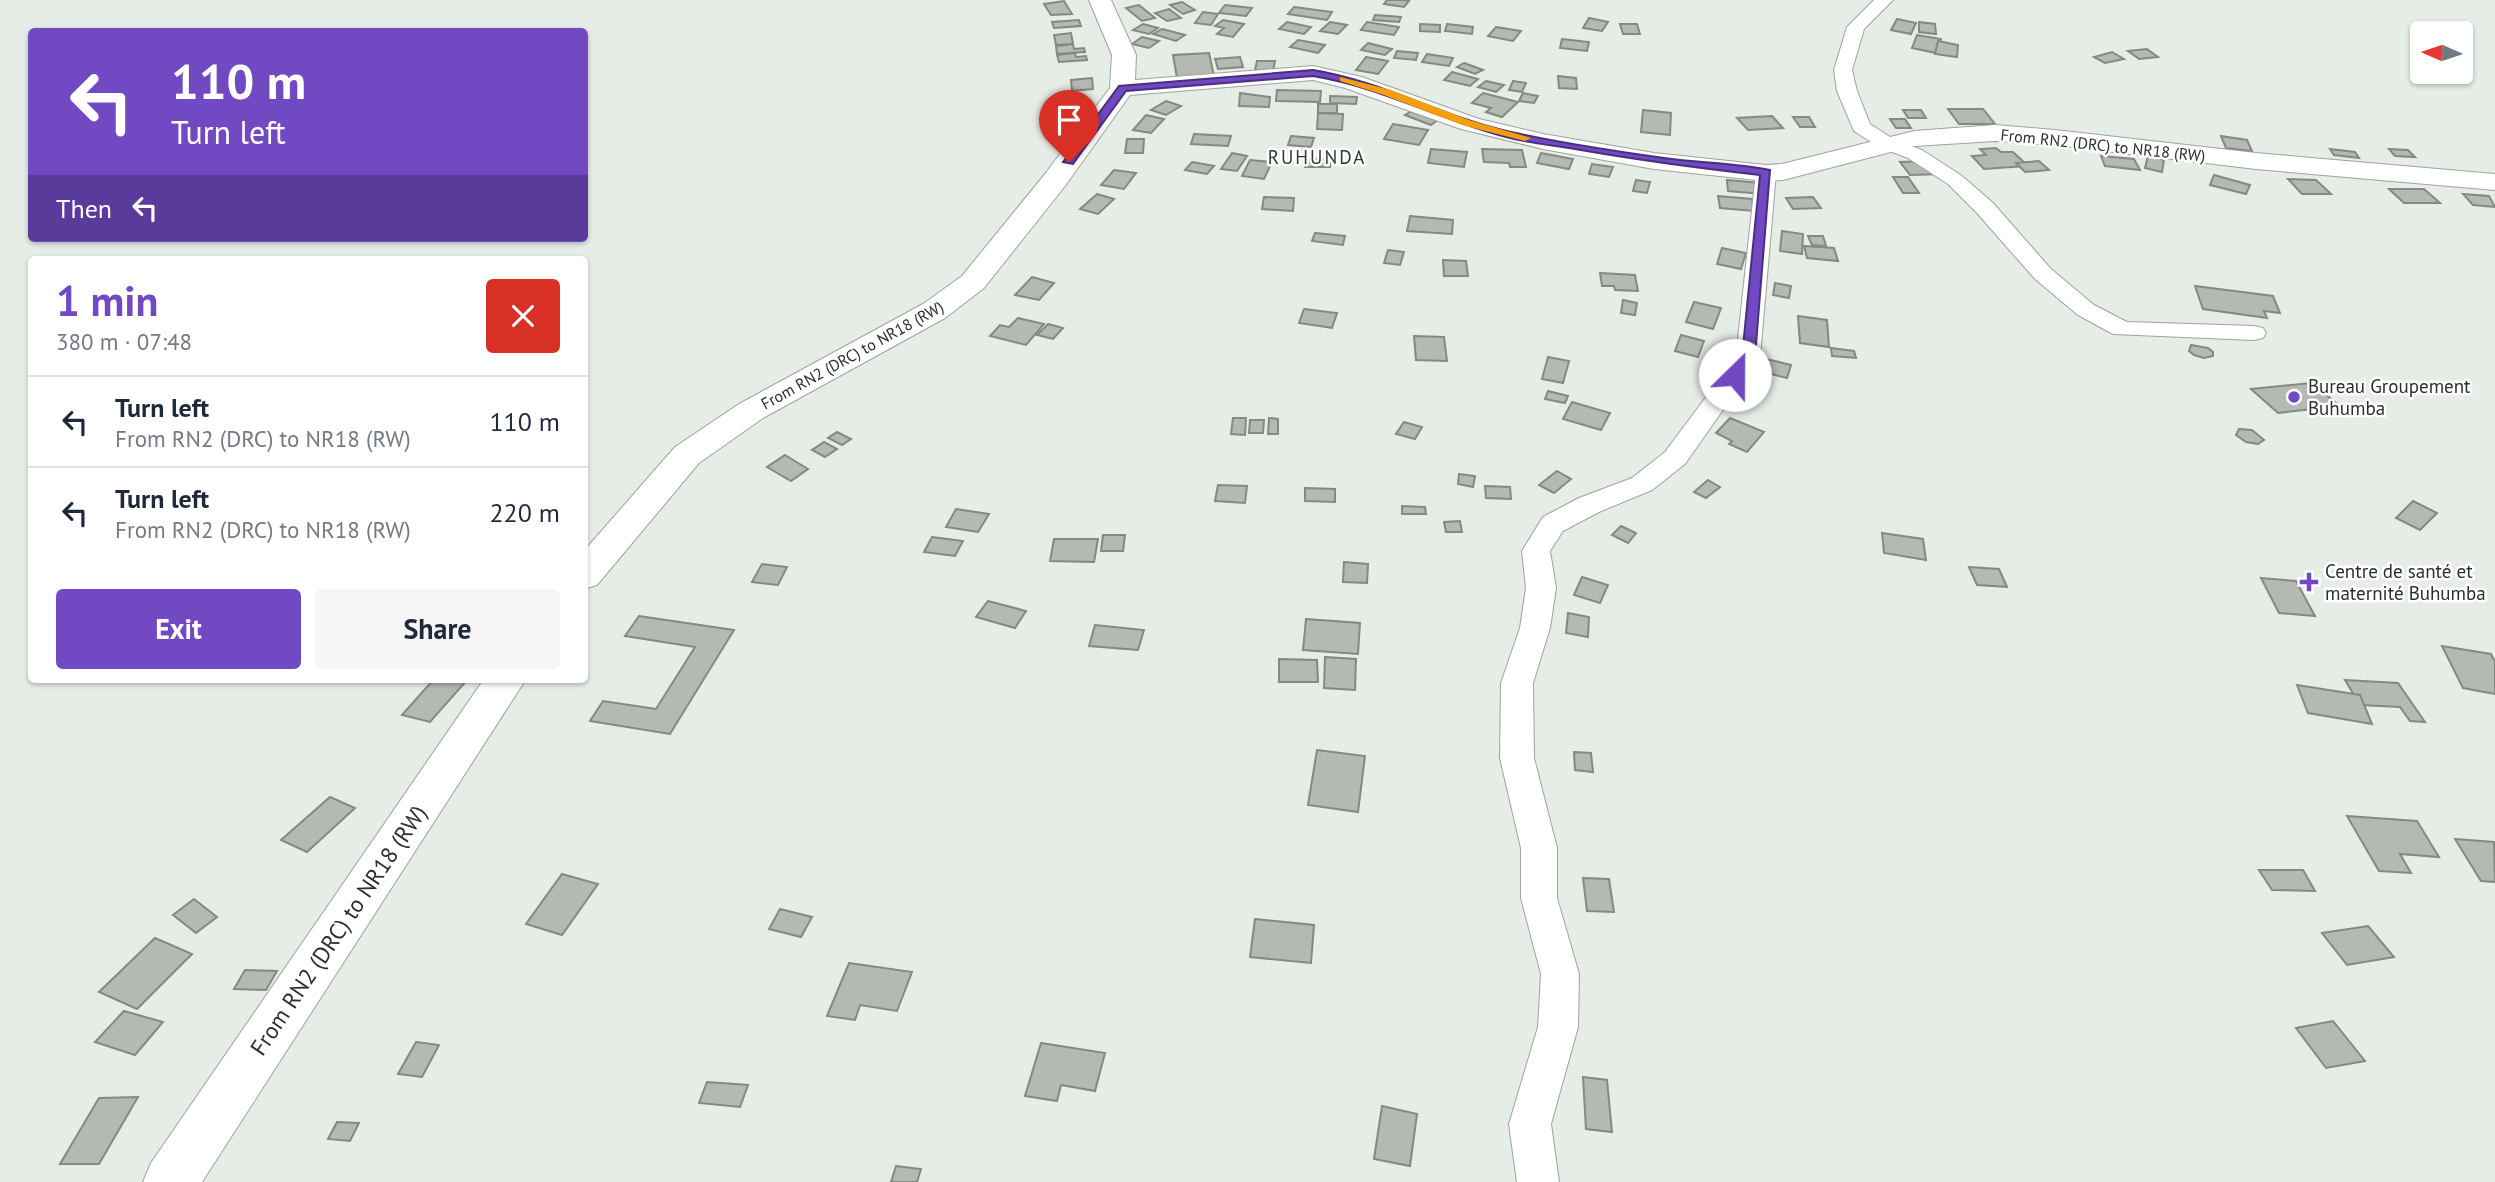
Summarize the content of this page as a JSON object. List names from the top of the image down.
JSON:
{
  "streets": {
    "main road": ["From RN2 (DRC) to NR18 (RW)"]
  },
  "districts": ["RUHUNDA"],
  "places": {
    "other": ["Bureau Groupement Buhumba"],
    "health": ["Centre de santé et maternité Buhumba"]
  },
  "north": "left",
  "page": {
    "turn": ["110 m", "Turn left"],
    "then": "Then",
    "heading": ["1 min", "380 m · 07:48"],
    "list": [
      {
        "name": "Turn left",
        "note": "From RN2 (DRC) to NR18 (RW)",
        "value": "110 m"
      },
      {
        "name": "Turn left",
        "note": "From RN2 (DRC) to NR18 (RW)",
        "value": "220 m"
      }
    ],
    "buttons": ["Exit", "Share"]
  }
}
